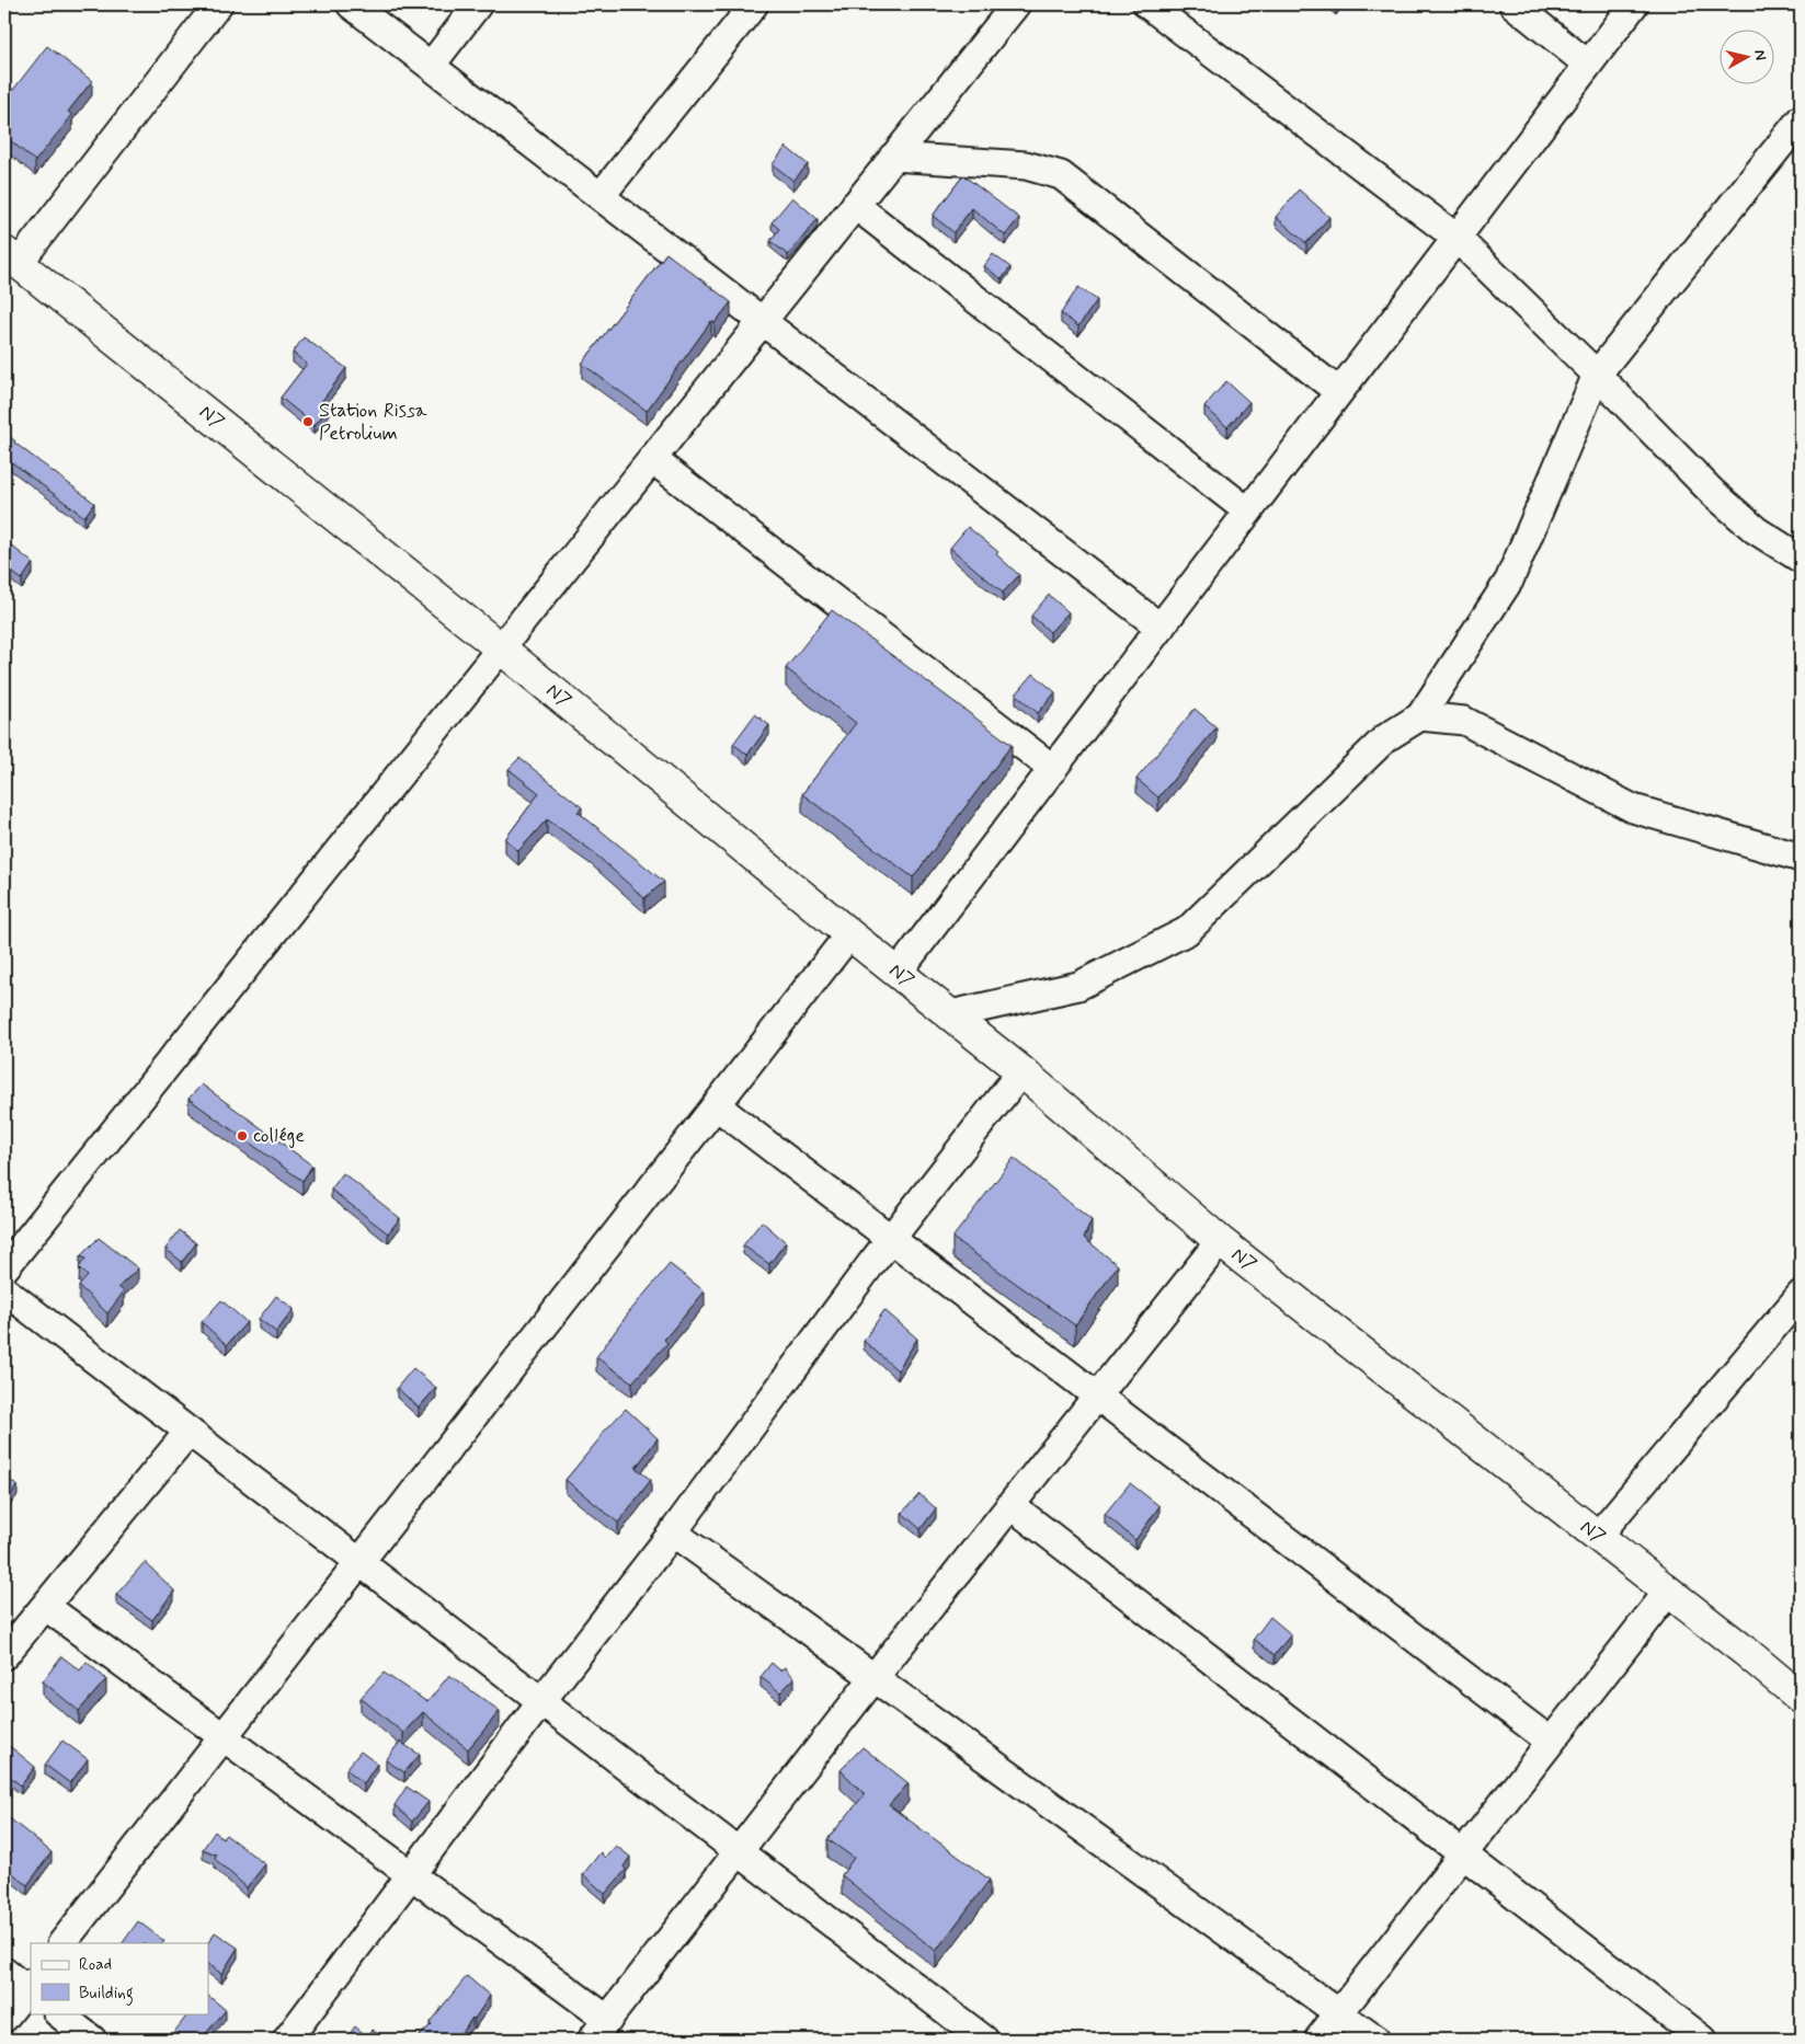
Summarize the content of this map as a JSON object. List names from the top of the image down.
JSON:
{
  "streets": {
    "main road": ["N7"]
  },
  "places": ["Station Rissa Petrolium", "collége"],
  "legend": ["Road", "Building"],
  "north": "right"
}
